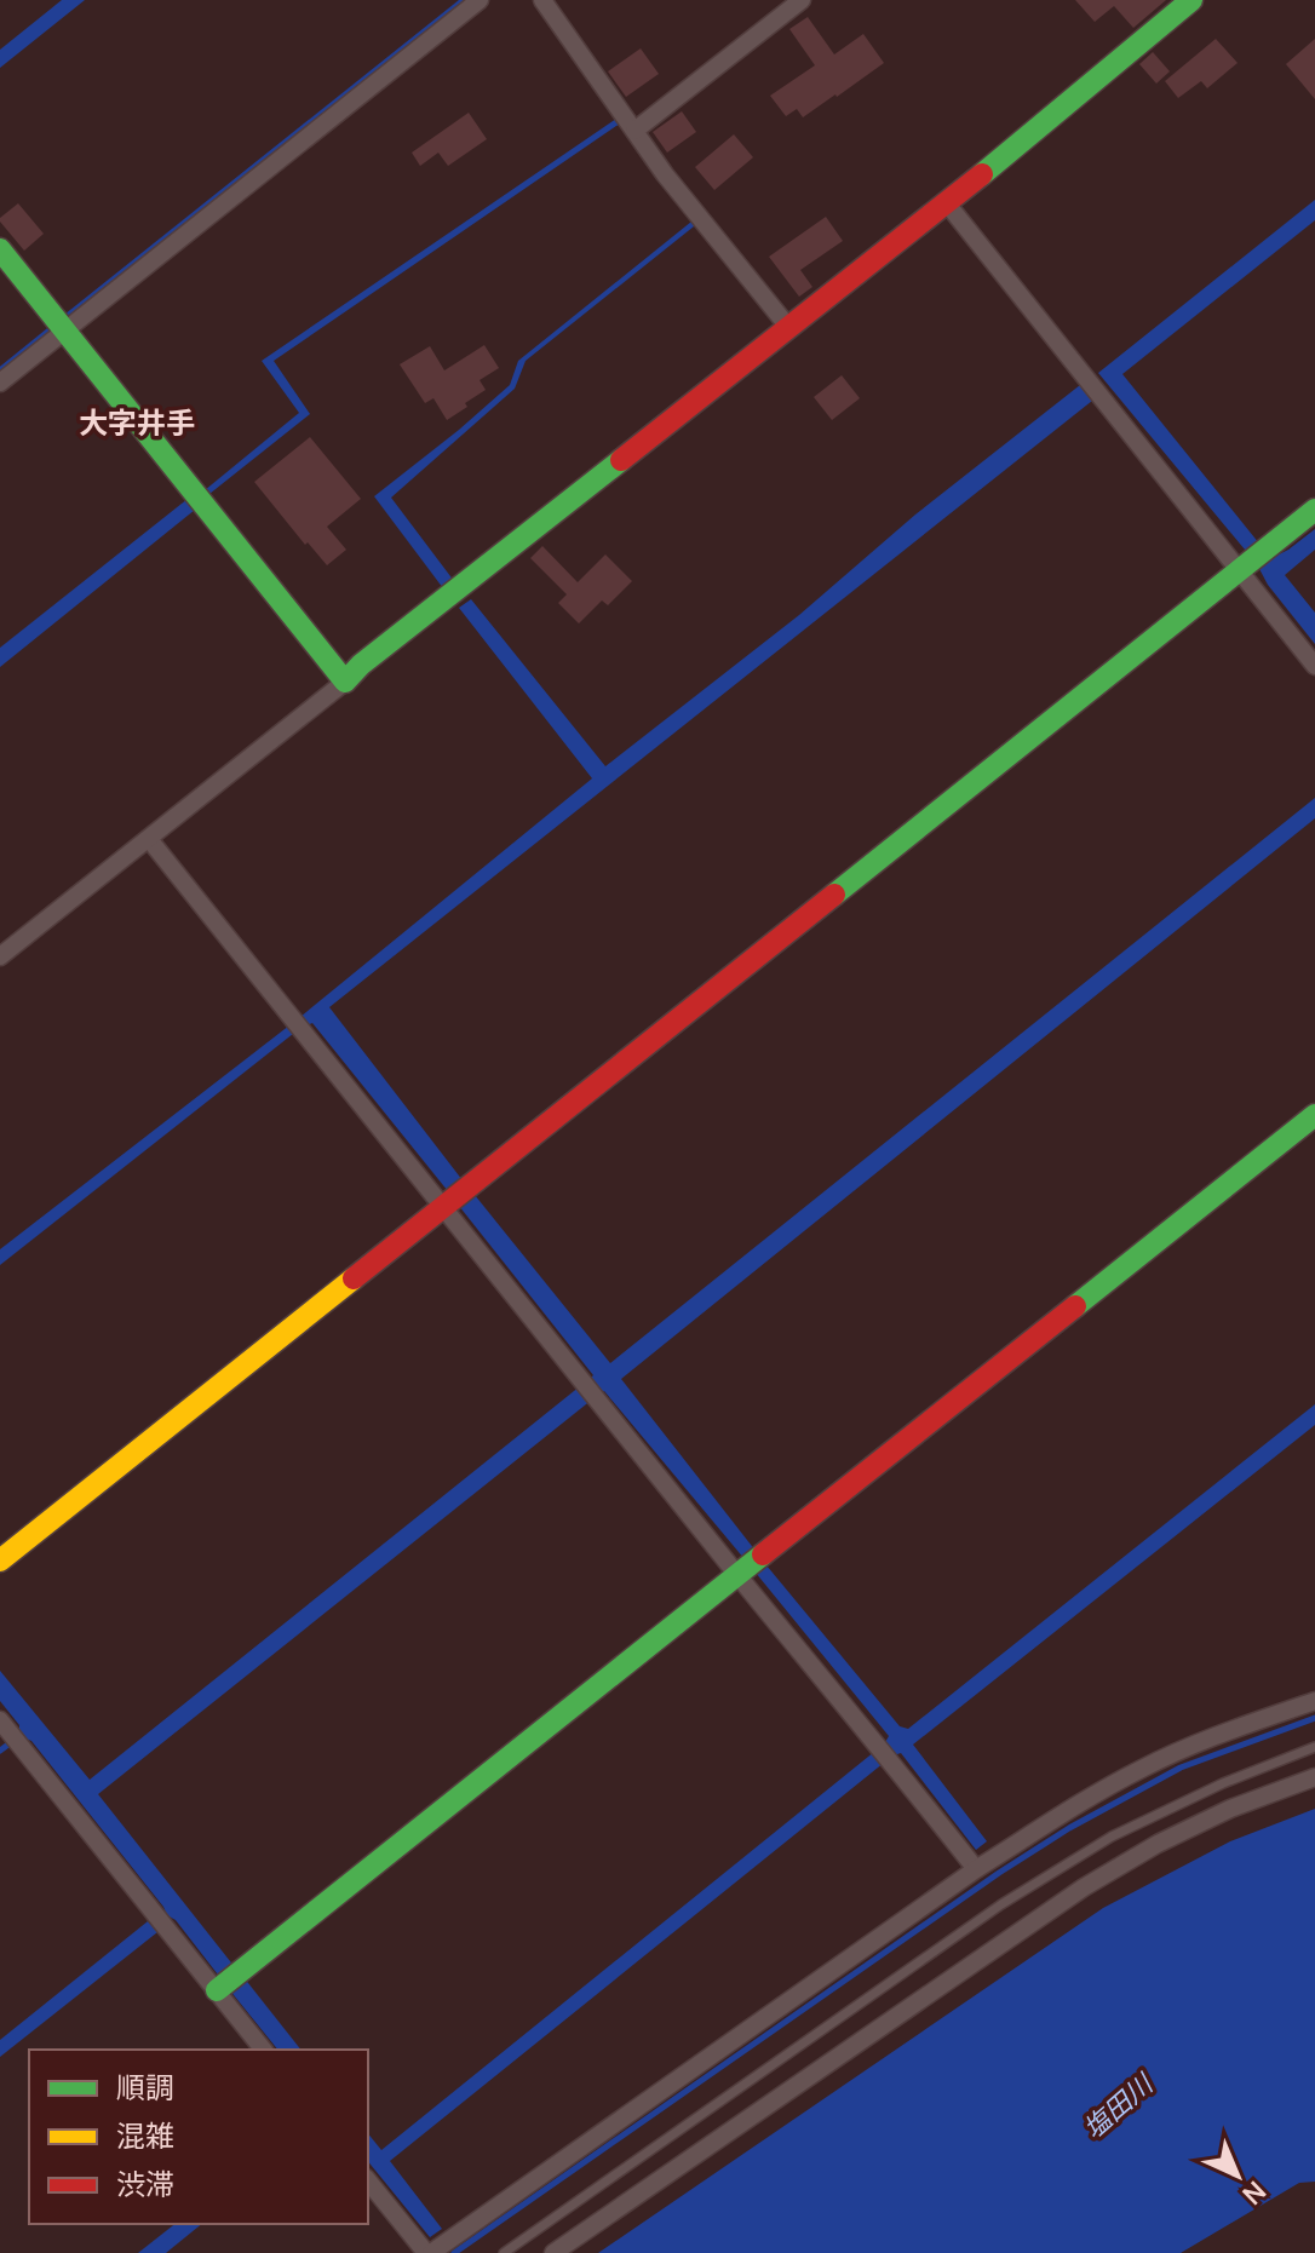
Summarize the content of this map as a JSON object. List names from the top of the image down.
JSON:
{
  "districts": ["大字井手"],
  "water": ["塩田川"],
  "legend": ["順調", "混雑", "渋滞"],
  "north": "bottom right"
}
